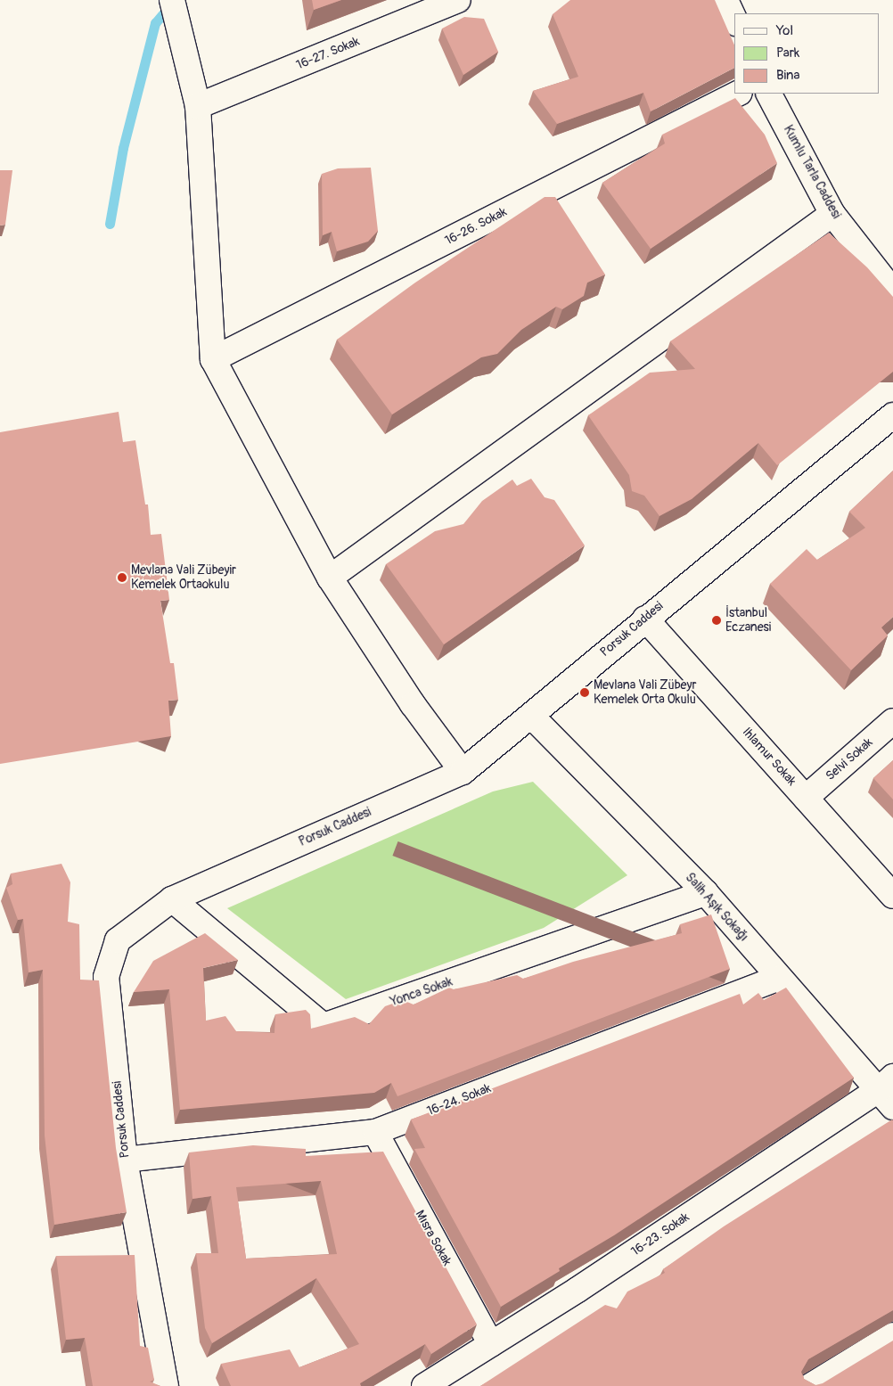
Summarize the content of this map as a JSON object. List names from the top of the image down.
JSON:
{
  "streets": {
    "street": [
      "16-27. Sokak",
      "Kumlu Tarla Caddesi",
      "16-26. Sokak",
      "Porsuk Caddesi",
      "Ihlamur Sokak",
      "Selvi Sokak",
      "Salih Aşık Sokağı",
      "Yonca Sokak",
      "16-24. Sokak",
      "16-23. Sokak",
      "Mısra Sokak"
    ]
  },
  "crossings": [
    ["Porsuk Caddesi", "Ihlamur Sokak"],
    ["Porsuk Caddesi", "Salih Aşık Sokağı"],
    ["Porsuk Caddesi", "Yonca Sokak"],
    ["Porsuk Caddesi", "16-24. Sokak"],
    ["Ihlamur Sokak", "Selvi Sokak"],
    ["Salih Aşık Sokağı", "Yonca Sokak"],
    ["Salih Aşık Sokağı", "16-24. Sokak"],
    ["Salih Aşık Sokağı", "16-23. Sokak"],
    ["16-24. Sokak", "Mısra Sokak"],
    ["16-23. Sokak", "Mısra Sokak"]
  ],
  "places": ["Mevlana Vali Zübeyir Kemelek Ortaokulu", "İstanbul Eczanesi", "Mevlana Vali Zübeyr Kemelek Orta Okulu"],
  "legend": ["Yol", "Park", "Bina"]
}
